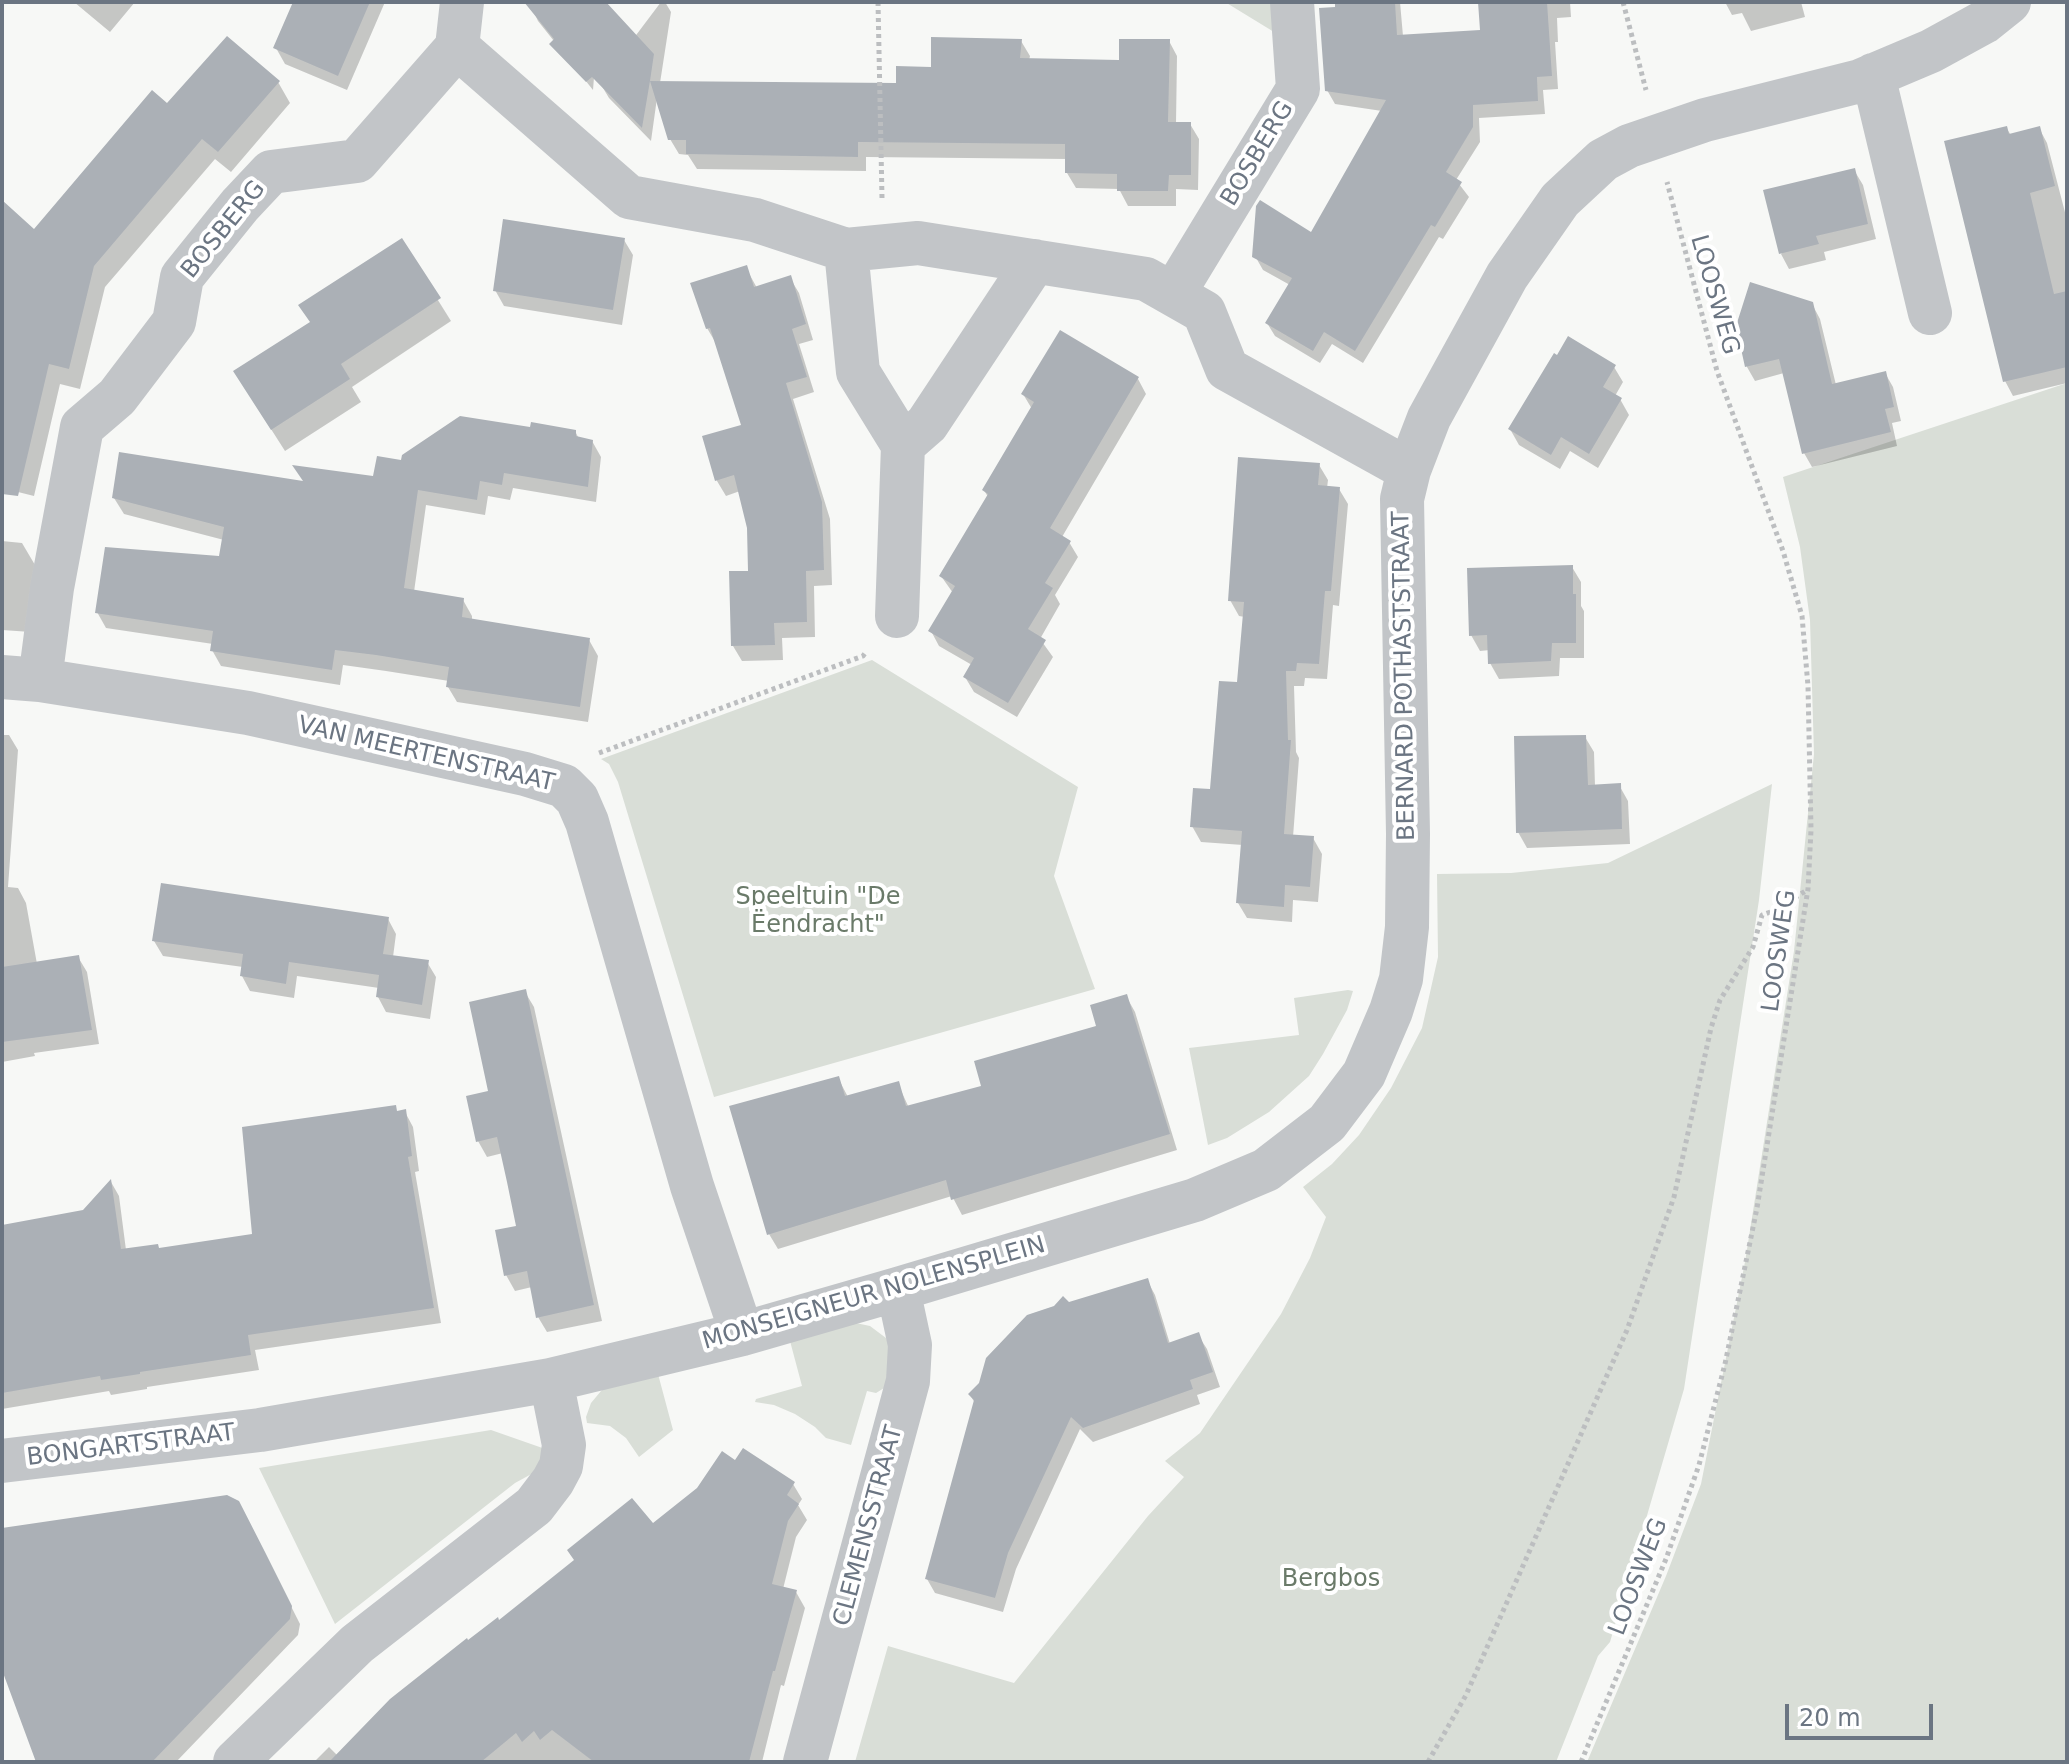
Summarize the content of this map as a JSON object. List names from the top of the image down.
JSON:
{
  "streets": {
    "street": [
      "BOSBERG",
      "BERNARD POTHASTSTRAAT",
      "VAN MEERTENSTRAAT",
      "MONSEIGNEUR NOLENSPLEIN",
      "BONGARTSTRAAT",
      "CLEMENSSTRAAT"
    ],
    "path": ["LOOSWEG"]
  },
  "crossings": [
    ["BOSBERG", "VAN MEERTENSTRAAT"],
    ["LOOSWEG", "BERNARD POTHASTSTRAAT"],
    ["BERNARD POTHASTSTRAAT", "MONSEIGNEUR NOLENSPLEIN"],
    ["VAN MEERTENSTRAAT", "MONSEIGNEUR NOLENSPLEIN"],
    ["MONSEIGNEUR NOLENSPLEIN", "BONGARTSTRAAT"],
    ["MONSEIGNEUR NOLENSPLEIN", "CLEMENSSTRAAT"]
  ],
  "parks": ["Speeltuin \"De Ëendracht\"", "Bergbos"],
  "scale_bar": "20 m"
}
